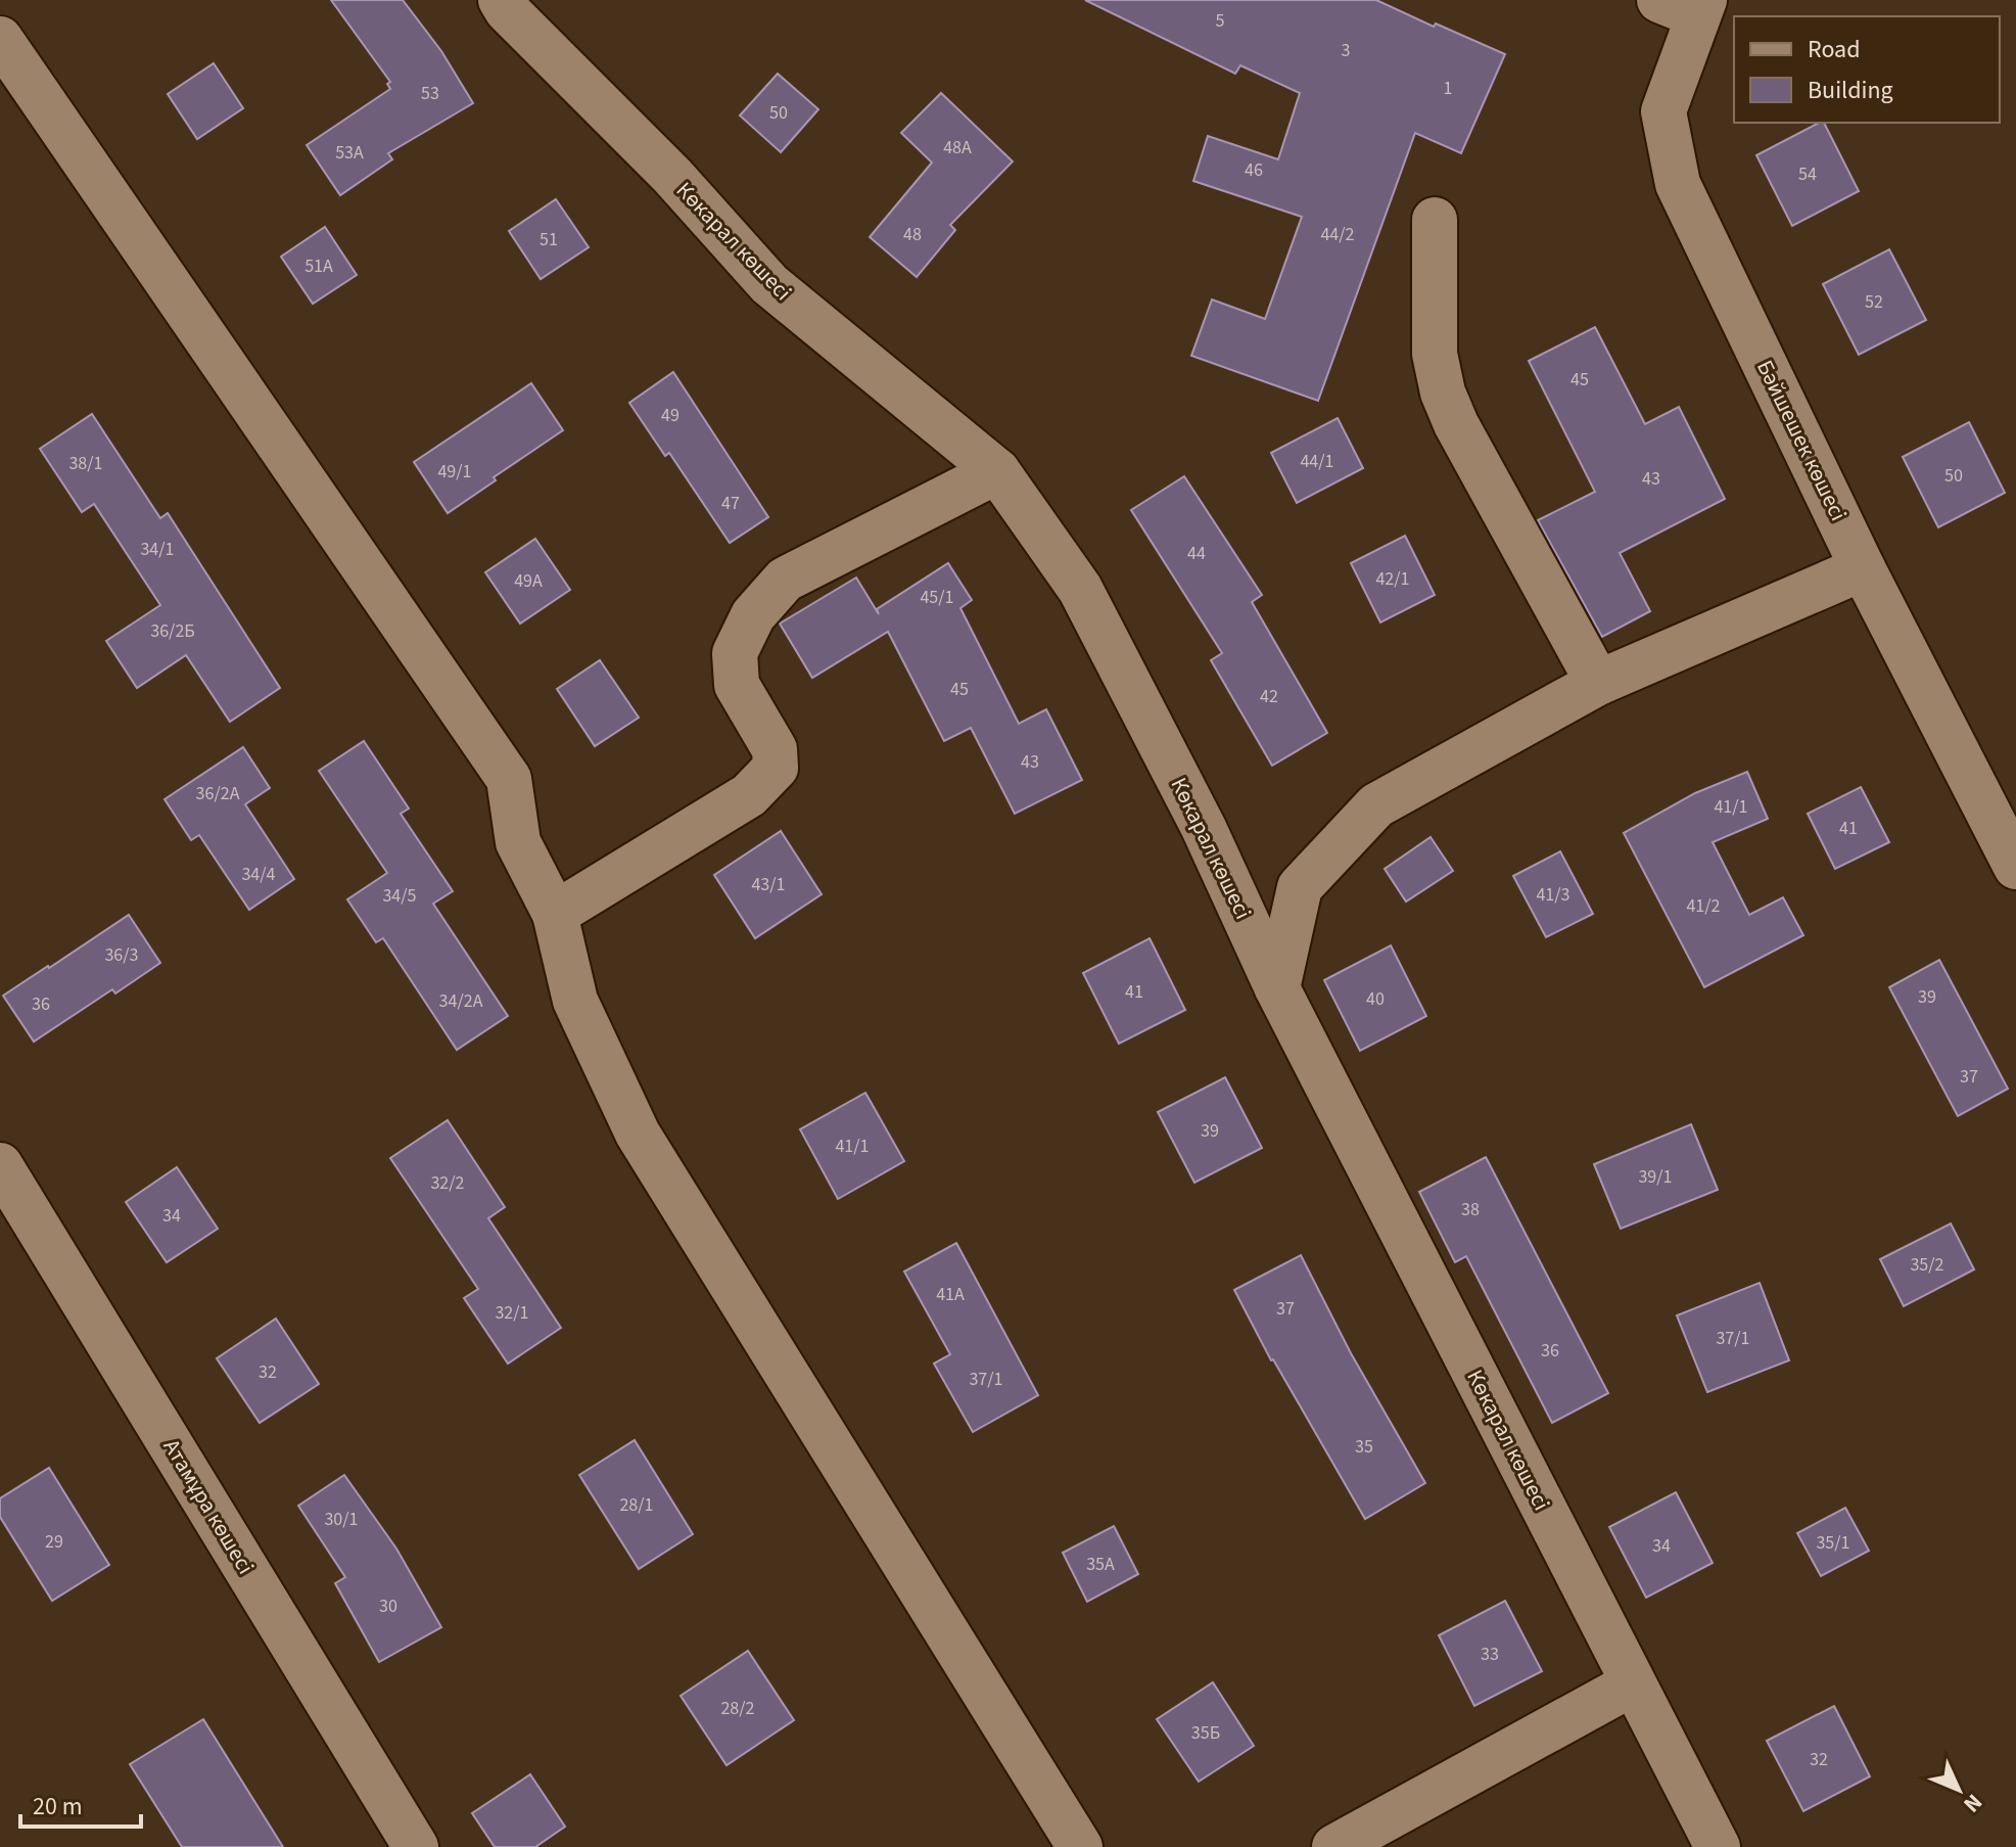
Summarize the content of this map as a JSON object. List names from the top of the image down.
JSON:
{
  "streets": {
    "street": ["Көкарал көшесі", "Бәйшешек көшесі", "Атамұра көшесі"]
  },
  "house_numbers": [
    "5",
    "3",
    "1",
    "53",
    "50",
    "48А",
    "53А",
    "46",
    "54",
    "48",
    "44/2",
    "51",
    "51А",
    "52",
    "45",
    "49",
    "44/1",
    "38/1",
    "49/1",
    "50",
    "43",
    "47",
    "34/1",
    "44",
    "42/1",
    "49А",
    "45/1",
    "36/2Б",
    "45",
    "42",
    "43",
    "36/2А",
    "41/1",
    "41",
    "34/4",
    "43/1",
    "41/3",
    "34/5",
    "41/2",
    "36/3",
    "41",
    "39",
    "40",
    "34/2А",
    "36",
    "37",
    "39",
    "41/1",
    "39/1",
    "32/2",
    "38",
    "34",
    "35/2",
    "41А",
    "37",
    "32/1",
    "37/1",
    "36",
    "32",
    "37/1",
    "35",
    "28/1",
    "30/1",
    "29",
    "35/1",
    "34",
    "35А",
    "30",
    "33",
    "28/2",
    "35Б",
    "32"
  ],
  "legend": ["Road", "Building"],
  "scale_bar": "20 m",
  "north": "bottom right"
}
